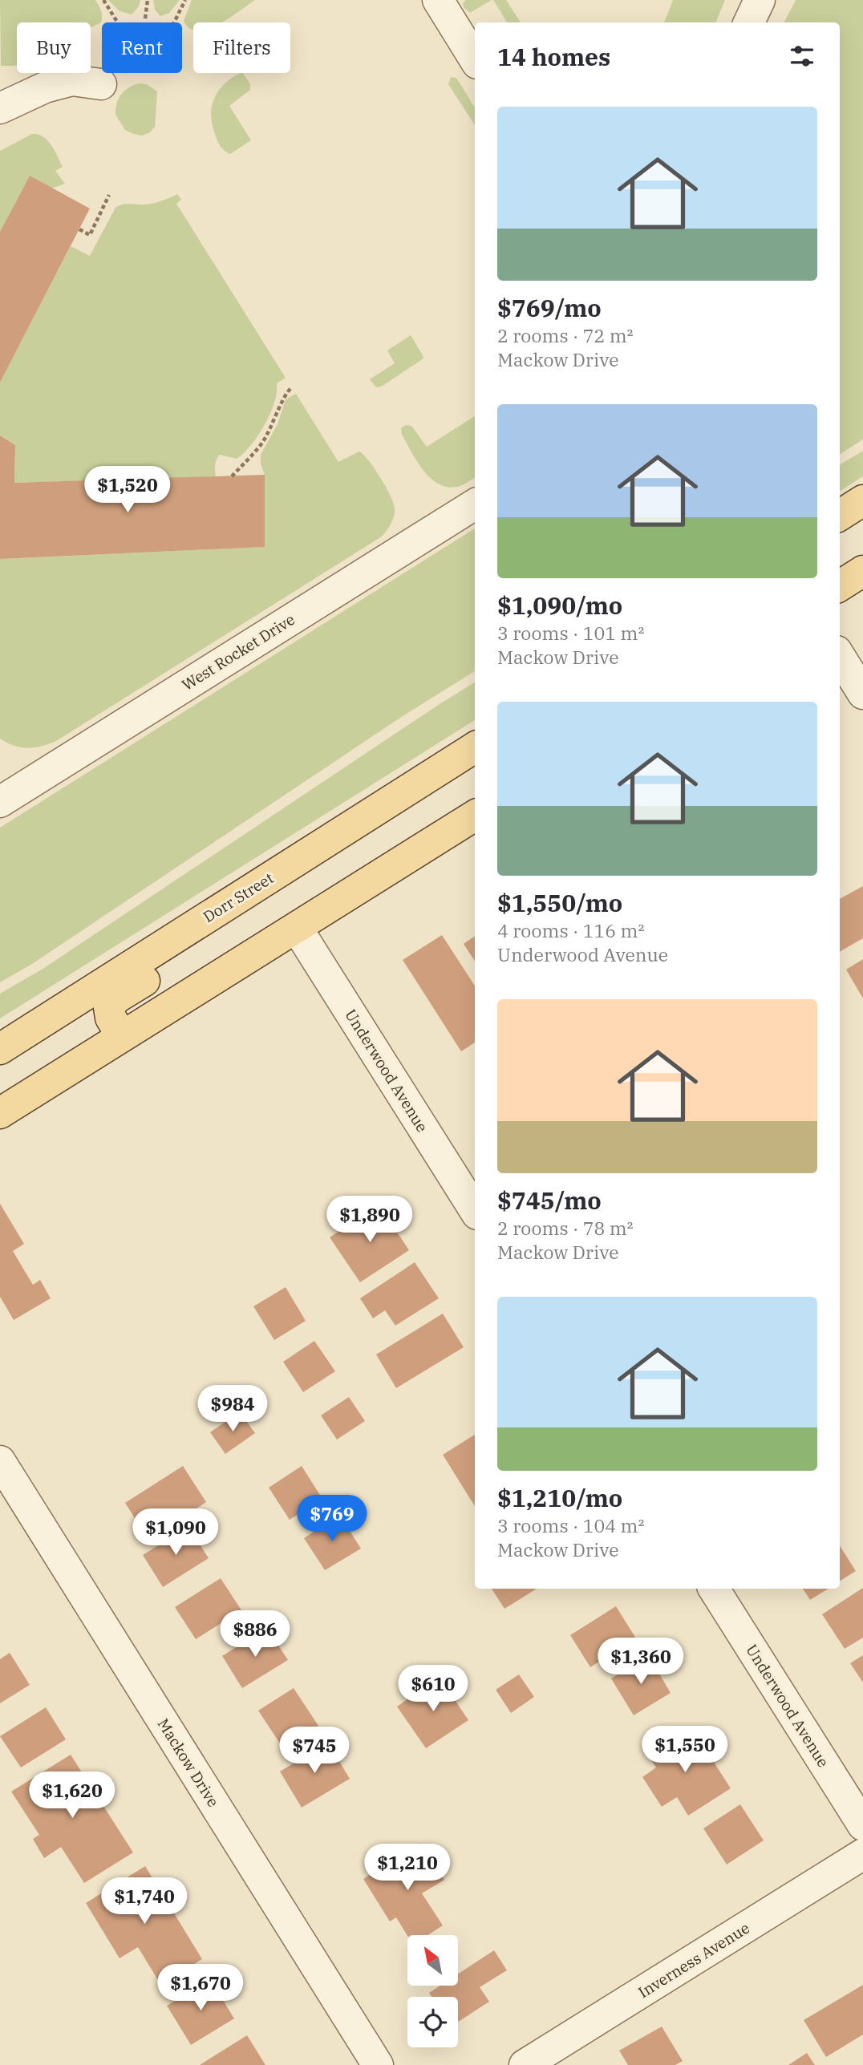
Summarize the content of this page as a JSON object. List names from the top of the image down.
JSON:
{
  "streets": {
    "main road": ["Dorr Street"],
    "street": [
      "West Rocket Drive",
      "Underwood Avenue",
      "Mackow Drive",
      "Inverness Avenue"
    ]
  },
  "north": "top left",
  "page": {
    "chip": ["Buy", "Rent", "Filters"],
    "heading": "14 homes",
    "list": [
      {
        "name": "$769/mo",
        "note": "2 rooms · 72 m² · Mackow Drive"
      },
      {
        "name": "$1,090/mo",
        "note": "3 rooms · 101 m² · Mackow Drive"
      },
      {
        "name": "$1,550/mo",
        "note": "4 rooms · 116 m² · Underwood Avenue"
      },
      {
        "name": "$745/mo",
        "note": "2 rooms · 78 m² · Mackow Drive"
      },
      {
        "name": "$1,210/mo",
        "note": "3 rooms · 104 m² · Mackow Drive"
      }
    ],
    "price": [
      "$1,520",
      "$1,890",
      "$984",
      "$769",
      "$1,090",
      "$886",
      "$1,360",
      "$610",
      "$1,550",
      "$745",
      "$1,620",
      "$1,210",
      "$1,740",
      "$1,670"
    ]
  }
}
